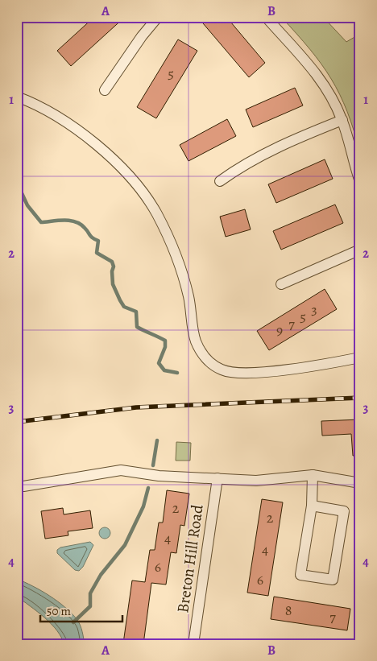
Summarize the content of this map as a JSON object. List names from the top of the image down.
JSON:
{
  "streets": {
    "street": ["Breton Hill Road"]
  },
  "house_numbers": [
    "5",
    "3",
    "5",
    "7",
    "9",
    "2",
    "2",
    "4",
    "4",
    "6",
    "6",
    "8",
    "7"
  ],
  "scale_bar": "50 m",
  "grid": {
    "columns": ["A", "B"],
    "rows": [
      "1",
      "2",
      "3",
      "4"
    ]
  }
}
